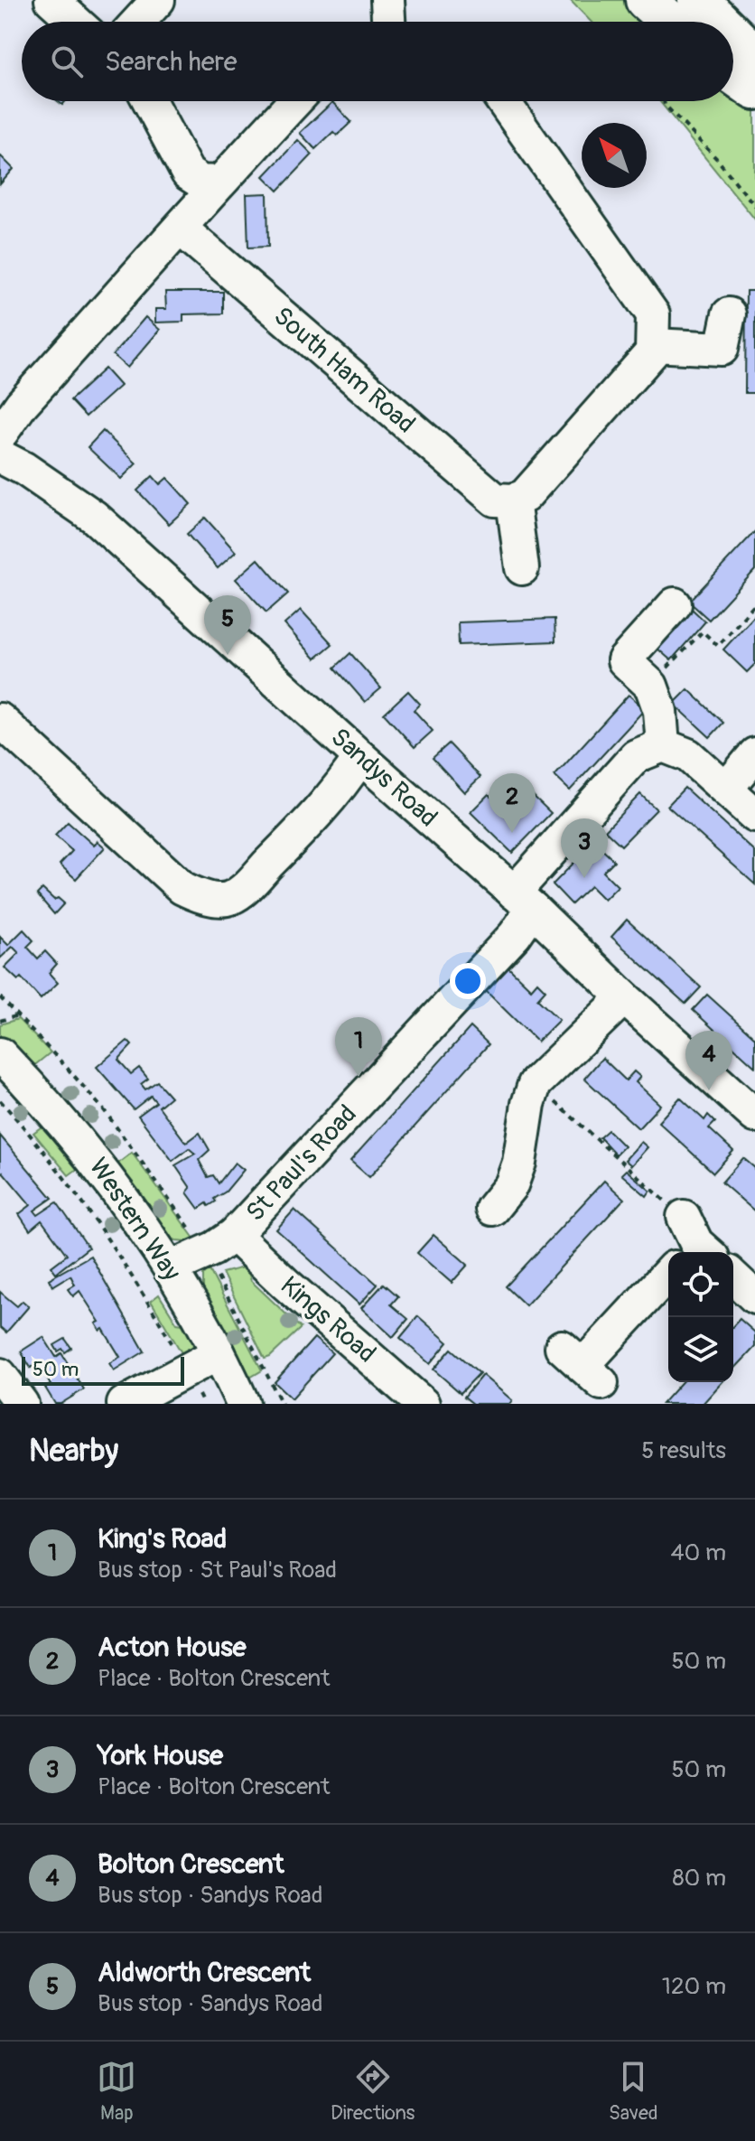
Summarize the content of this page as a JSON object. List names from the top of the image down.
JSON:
{
  "streets": {
    "street": [
      "South Ham Road",
      "Sandys Road",
      "St Paul's Road",
      "Western Way",
      "Kings Road"
    ]
  },
  "crossings": [
    ["Sandys Road", "St Paul's Road"],
    ["St Paul's Road", "Western Way"],
    ["St Paul's Road", "Kings Road"]
  ],
  "scale_bar": "50 m",
  "north": "top left",
  "page": {
    "search": "Search here",
    "pins": [
      "5",
      "2",
      "3",
      "1",
      "4"
    ],
    "scale": "50 m",
    "heading": ["Nearby", "5 results"],
    "list": [
      {
        "mark": "1",
        "name": "King's Road",
        "note": "Bus stop · St Paul's Road",
        "value": "40 m"
      },
      {
        "mark": "2",
        "name": "Acton House",
        "note": "Place · Bolton Crescent",
        "value": "50 m"
      },
      {
        "mark": "3",
        "name": "York House",
        "note": "Place · Bolton Crescent",
        "value": "50 m"
      },
      {
        "mark": "4",
        "name": "Bolton Crescent",
        "note": "Bus stop · Sandys Road",
        "value": "80 m"
      },
      {
        "mark": "5",
        "name": "Aldworth Crescent",
        "note": "Bus stop · Sandys Road",
        "value": "120 m"
      }
    ],
    "nav": ["Map", "Directions", "Saved"]
  }
}
